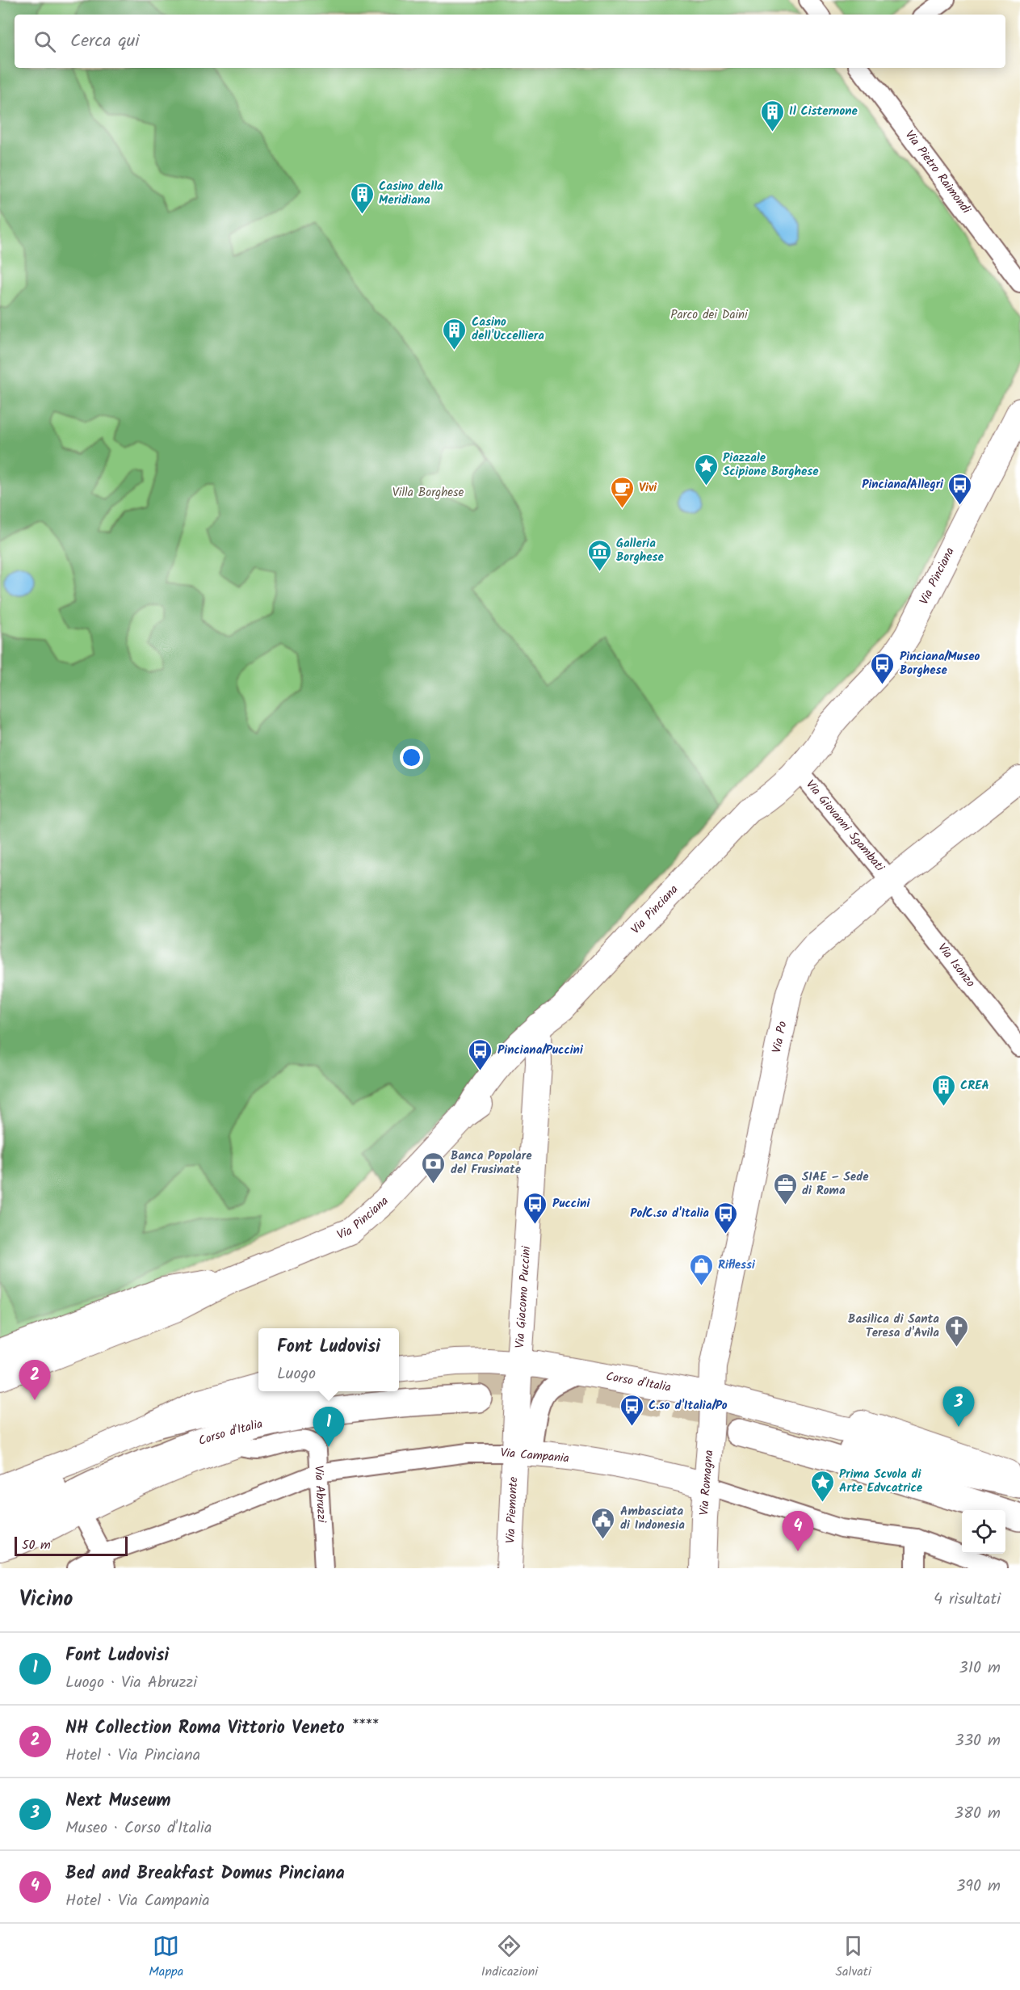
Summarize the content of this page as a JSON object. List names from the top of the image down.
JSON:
{
  "streets": {
    "main road": ["Corso d'Italia"],
    "street": [
      "Via Pietro Raimondi",
      "Via Pinciana",
      "Via Giovanni Sgambati",
      "Via Isonzo",
      "Via Po",
      "Via Giacomo Puccini",
      "Via Campania",
      "Via Romagna",
      "Via Abruzzi",
      "Via Piemonte"
    ]
  },
  "crossings": [
    ["Via Pinciana", "Via Giovanni Sgambati"],
    ["Via Pinciana", "Via Giacomo Puccini"],
    ["Via Giovanni Sgambati", "Via Isonzo"],
    ["Via Giovanni Sgambati", "Via Po"],
    ["Via Isonzo", "Via Po"],
    ["Via Po", "Corso d'Italia"],
    ["Via Po", "Via Romagna"],
    ["Via Giacomo Puccini", "Corso d'Italia"],
    ["Via Giacomo Puccini", "Via Campania"],
    ["Via Giacomo Puccini", "Via Piemonte"],
    ["Corso d'Italia", "Via Romagna"],
    ["Corso d'Italia", "Via Abruzzi"],
    ["Via Campania", "Via Romagna"],
    ["Via Campania", "Via Abruzzi"],
    ["Via Campania", "Via Piemonte"]
  ],
  "parks": ["Parco dei Daini", "Villa Borghese"],
  "places": {
    "building": [
      "Il Cisternone",
      "Casino della Meridiana",
      "Casino dell'Uccelliera",
      "CREA"
    ],
    "place": ["Piazzale Scipione Borghese", "Prima Scvola di Arte Edvcatrice"],
    "bus stop": [
      "Pinciana/Allegri",
      "Pinciana/Museo Borghese",
      "Pinciana/Puccini",
      "Puccini",
      "Po/C.so d'Italia",
      "C.so d'Italia/Po"
    ],
    "cafe": ["Vivi"],
    "museum": ["Galleria Borghese"],
    "bank": ["Banca Popolare del Frusinate"],
    "office": ["SIAE – Sede di Roma"],
    "shop": ["Riflessi"],
    "church": ["Basilica di Santa Teresa d'Avila"],
    "public building": ["Ambasciata di Indonesia"]
  },
  "scale_bar": "50 m",
  "page": {
    "search": "Cerca qui",
    "popup": ["Font Ludovisi", "Luogo"],
    "pins": [
      "2",
      "3",
      "1",
      "4"
    ],
    "scale": "50 m",
    "heading": ["Vicino", "4 risultati"],
    "list": [
      {
        "mark": "1",
        "name": "Font Ludovisi",
        "note": "Luogo · Via Abruzzi",
        "value": "310 m"
      },
      {
        "mark": "2",
        "name": "NH Collection Roma Vittorio Veneto ****",
        "note": "Hotel · Via Pinciana",
        "value": "330 m"
      },
      {
        "mark": "3",
        "name": "Next Museum",
        "note": "Museo · Corso d'Italia",
        "value": "380 m"
      },
      {
        "mark": "4",
        "name": "Bed and Breakfast Domus Pinciana",
        "note": "Hotel · Via Campania",
        "value": "390 m"
      }
    ],
    "nav": ["Mappa", "Indicazioni", "Salvati"]
  }
}
